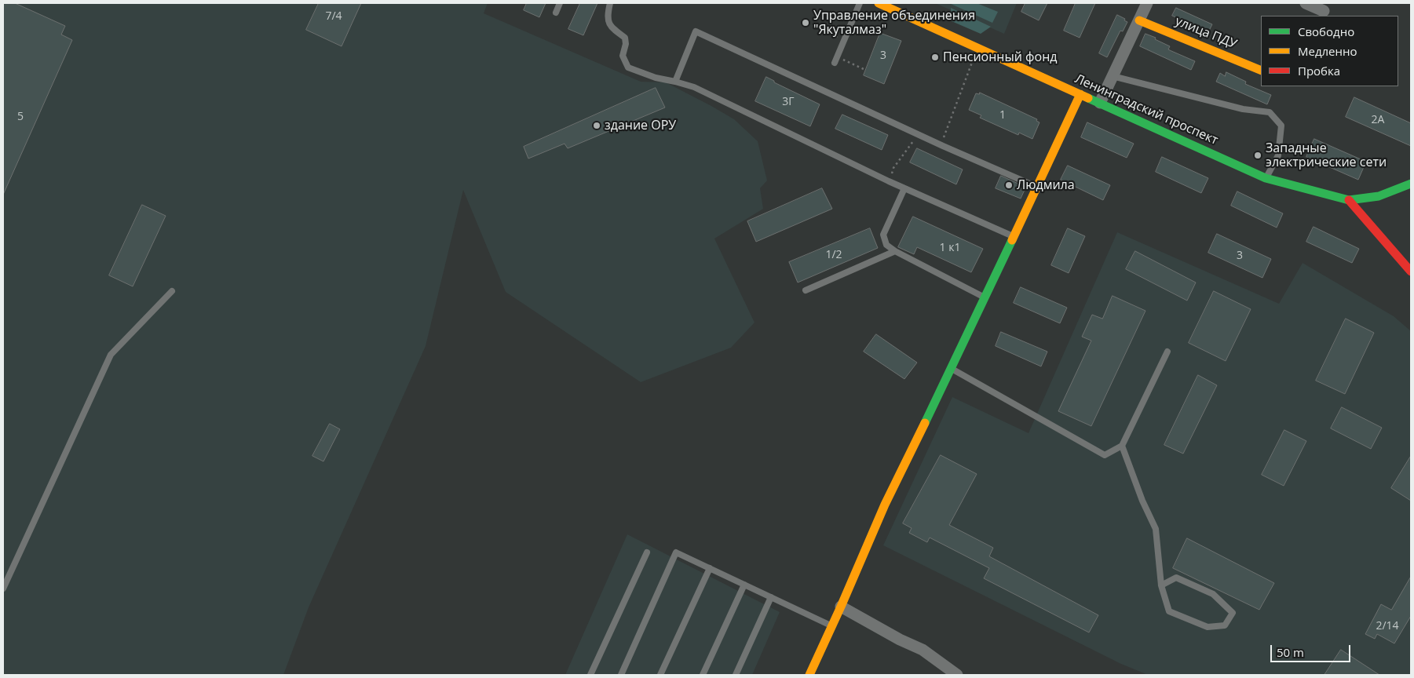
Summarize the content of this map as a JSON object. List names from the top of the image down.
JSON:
{
  "streets": {
    "street": ["улица ПДУ", "Ленинградский проспект"]
  },
  "places": [
    "Управление объединения \"Якуталмаз\"",
    "Пенсионный фонд",
    "здание ОРУ",
    "Западные электрические сети",
    "Людмила"
  ],
  "house_numbers": [
    "7/4",
    "3",
    "3Г",
    "1",
    "5",
    "2А",
    "1 к1",
    "1/2",
    "3",
    "2/14"
  ],
  "legend": ["Свободно", "Медленно", "Пробка"],
  "scale_bar": "50 m"
}
